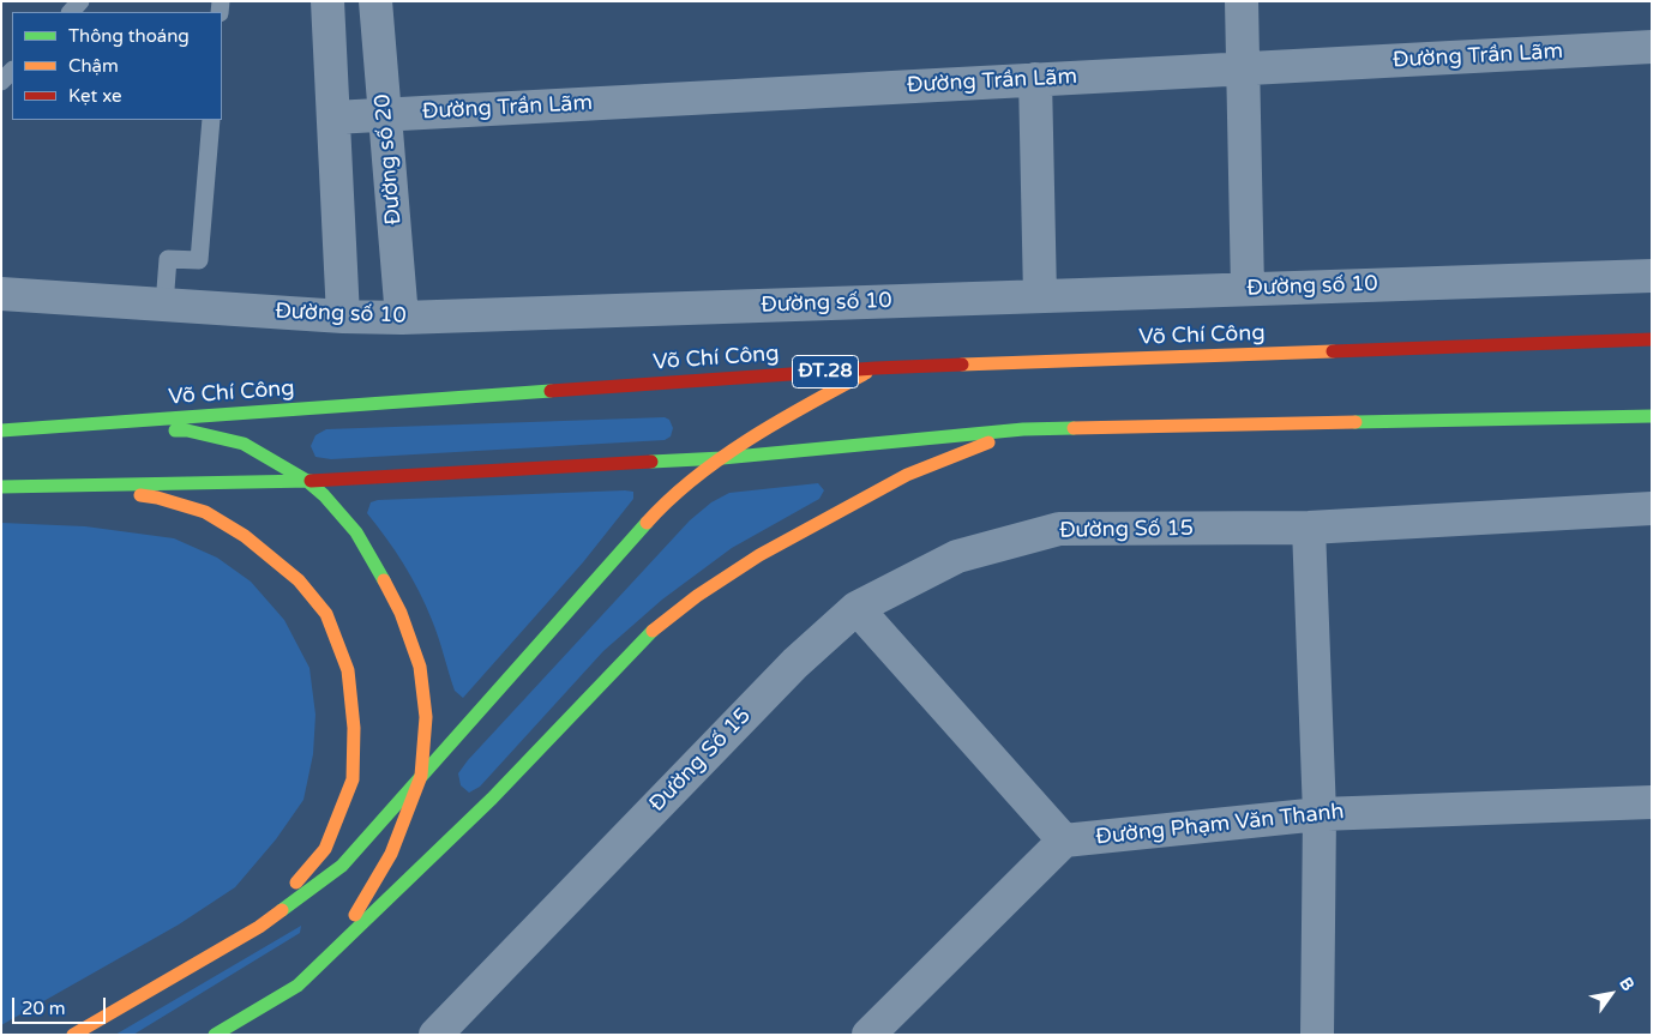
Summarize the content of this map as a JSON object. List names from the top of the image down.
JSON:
{
  "streets": {
    "main road": ["Võ Chí Công", "ĐT.28"],
    "street": [
      "Đường Trần Lãm",
      "Đường số 20",
      "Đường số 10",
      "Đường Số 15",
      "Đường Phạm Văn Thanh"
    ]
  },
  "crossings": [
    ["Đường Trần Lãm", "Đường số 20"],
    ["Đường số 20", "Đường số 10"]
  ],
  "legend": ["Thông thoáng", "Chậm", "Kẹt xe"],
  "scale_bar": "20 m",
  "north": "top right"
}
